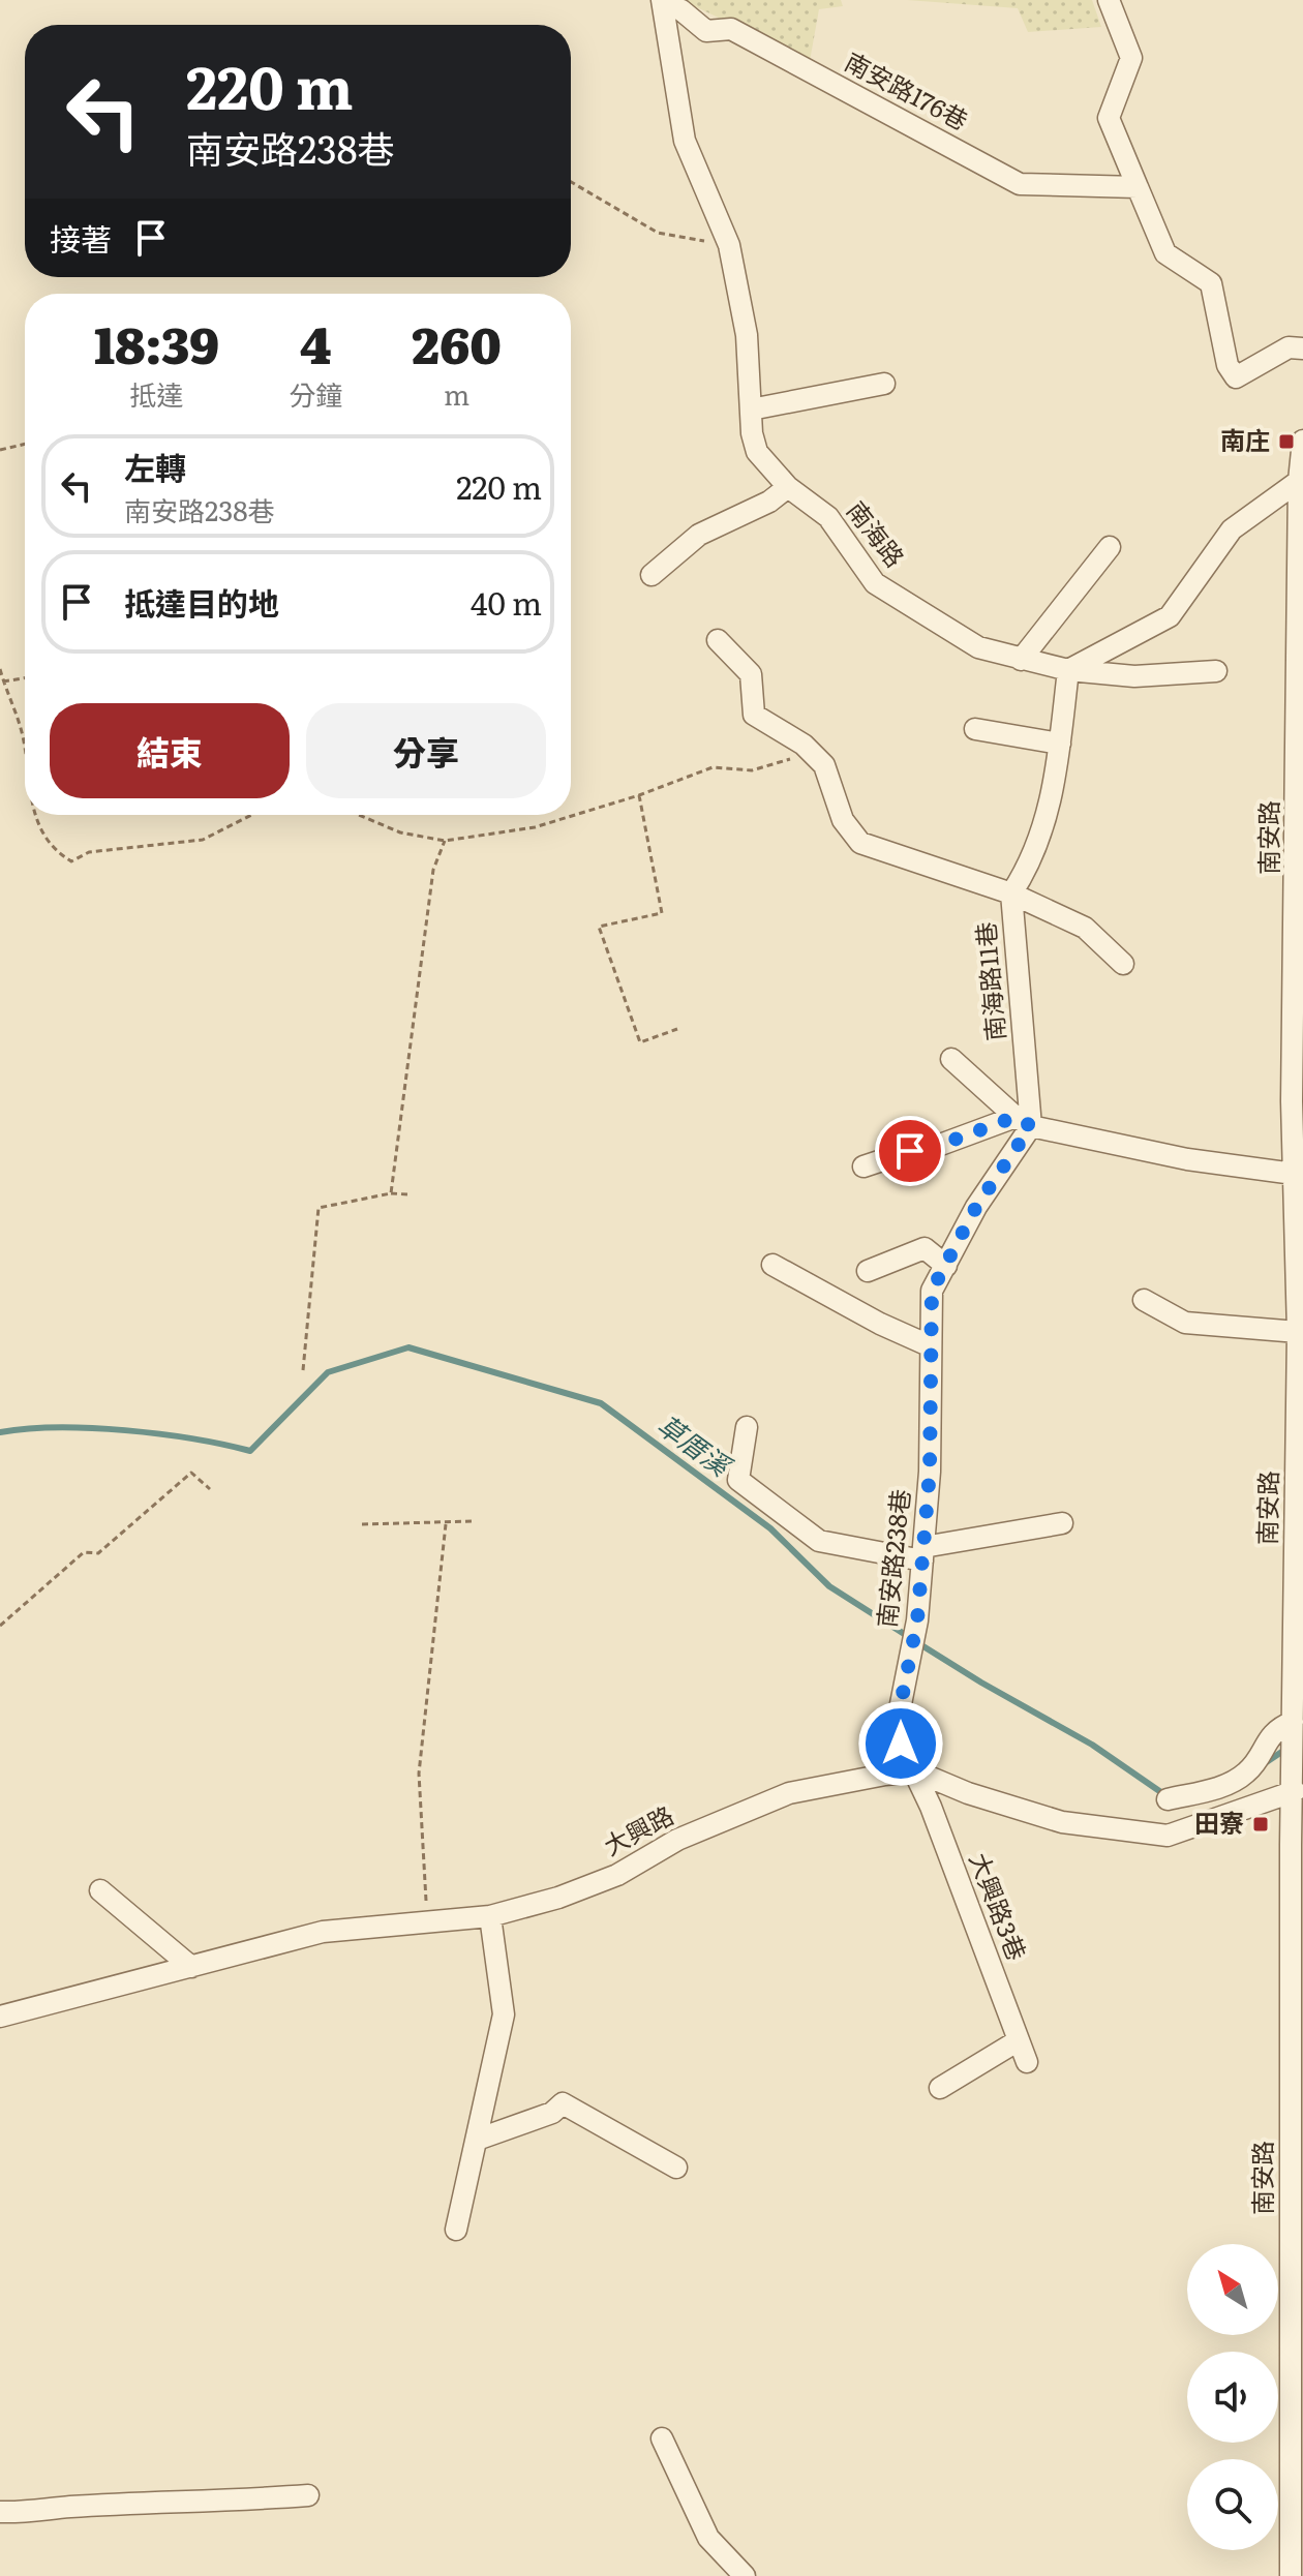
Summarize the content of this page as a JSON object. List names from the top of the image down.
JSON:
{
  "streets": {
    "street": [
      "南安路176巷",
      "南海路",
      "南安路",
      "南海路11巷",
      "南安路238巷",
      "大興路",
      "大興路3巷"
    ]
  },
  "crossings": [
    ["南安路176巷", "南海路"],
    ["南海路", "南海路11巷"],
    ["南海路11巷", "南安路238巷"],
    ["南安路238巷", "大興路"],
    ["南安路238巷", "大興路3巷"],
    ["大興路", "大興路3巷"]
  ],
  "water": ["草厝溪"],
  "places": {
    "transit": ["南庄", "田寮"]
  },
  "north": "top left",
  "page": {
    "turn": ["220 m", "南安路238巷"],
    "then": "接著",
    "eta": [
      "18:39",
      "抵達",
      "4",
      "分鐘",
      "260",
      "m"
    ],
    "list": [
      {
        "name": "左轉",
        "note": "南安路238巷",
        "value": "220 m"
      },
      {
        "name": "抵達目的地",
        "value": "40 m"
      }
    ],
    "buttons": ["結束", "分享"]
  }
}
